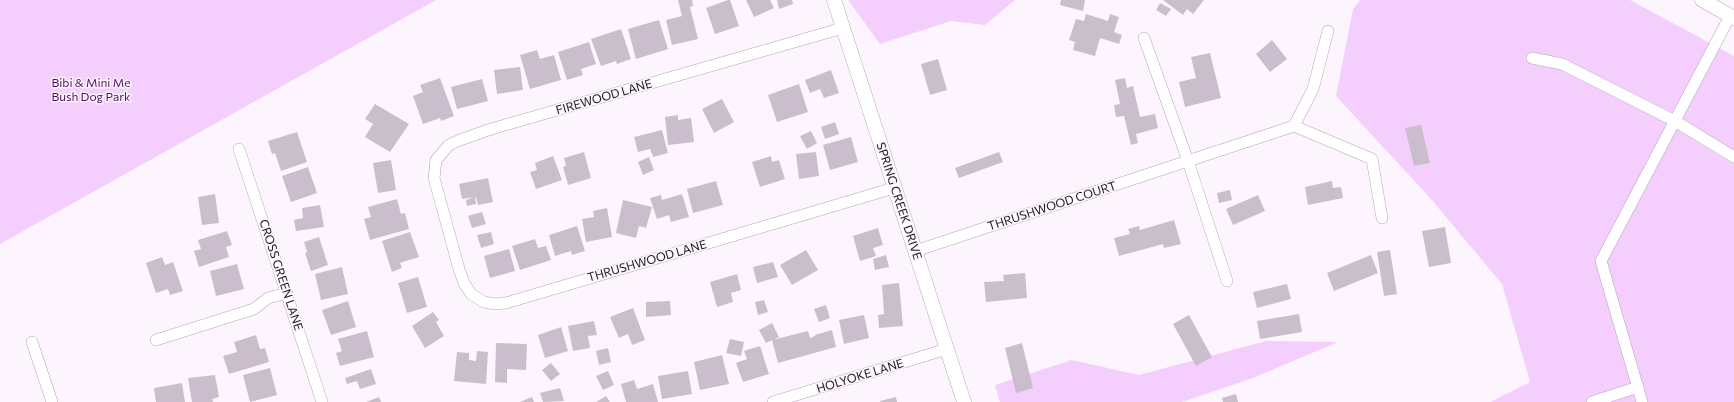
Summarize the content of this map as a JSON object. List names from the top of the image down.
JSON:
{
  "streets": {
    "street": [
      "FIREWOOD LANE",
      "SPRING CREEK DRIVE",
      "THRUSHWOOD COURT",
      "THRUSHWOOD LANE",
      "CROSS GREEN LANE",
      "HOLYOKE LANE"
    ]
  },
  "crossings": [
    ["FIREWOOD LANE", "SPRING CREEK DRIVE"],
    ["FIREWOOD LANE", "THRUSHWOOD LANE"],
    ["SPRING CREEK DRIVE", "THRUSHWOOD COURT"],
    ["SPRING CREEK DRIVE", "THRUSHWOOD LANE"],
    ["SPRING CREEK DRIVE", "HOLYOKE LANE"]
  ],
  "parks": ["Bibi & Mini Me Bush Dog Park"]
}
